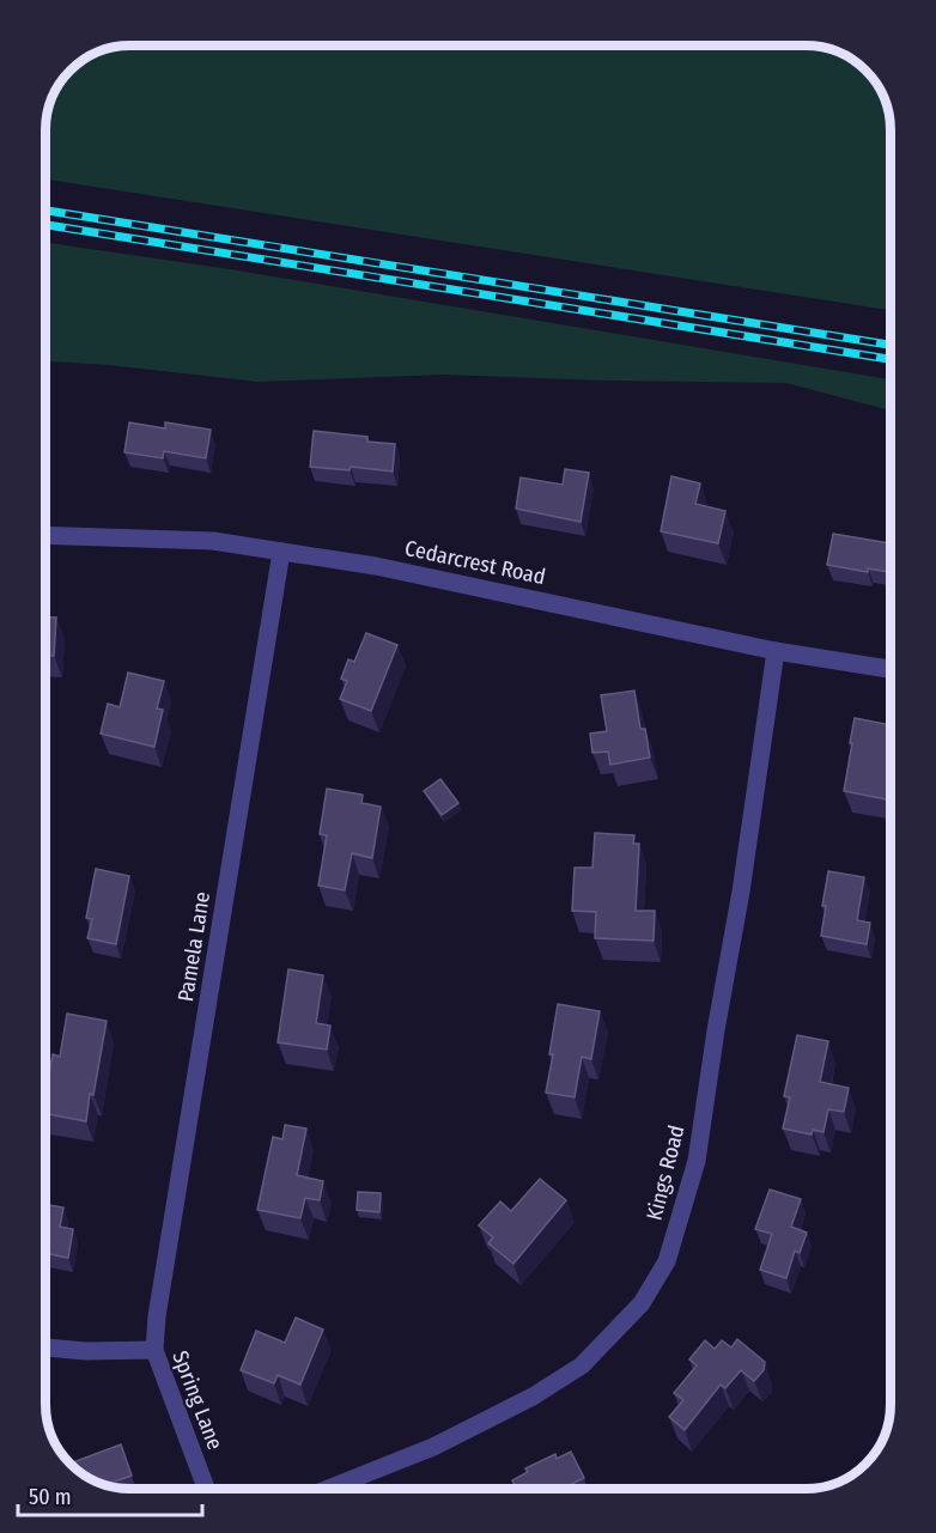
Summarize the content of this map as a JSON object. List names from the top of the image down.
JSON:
{
  "streets": {
    "street": [
      "Cedarcrest Road",
      "Pamela Lane",
      "Kings Road",
      "Spring Lane"
    ]
  },
  "crossings": [
    ["Cedarcrest Road", "Pamela Lane"],
    ["Cedarcrest Road", "Kings Road"],
    ["Pamela Lane", "Spring Lane"]
  ],
  "scale_bar": "50 m"
}
